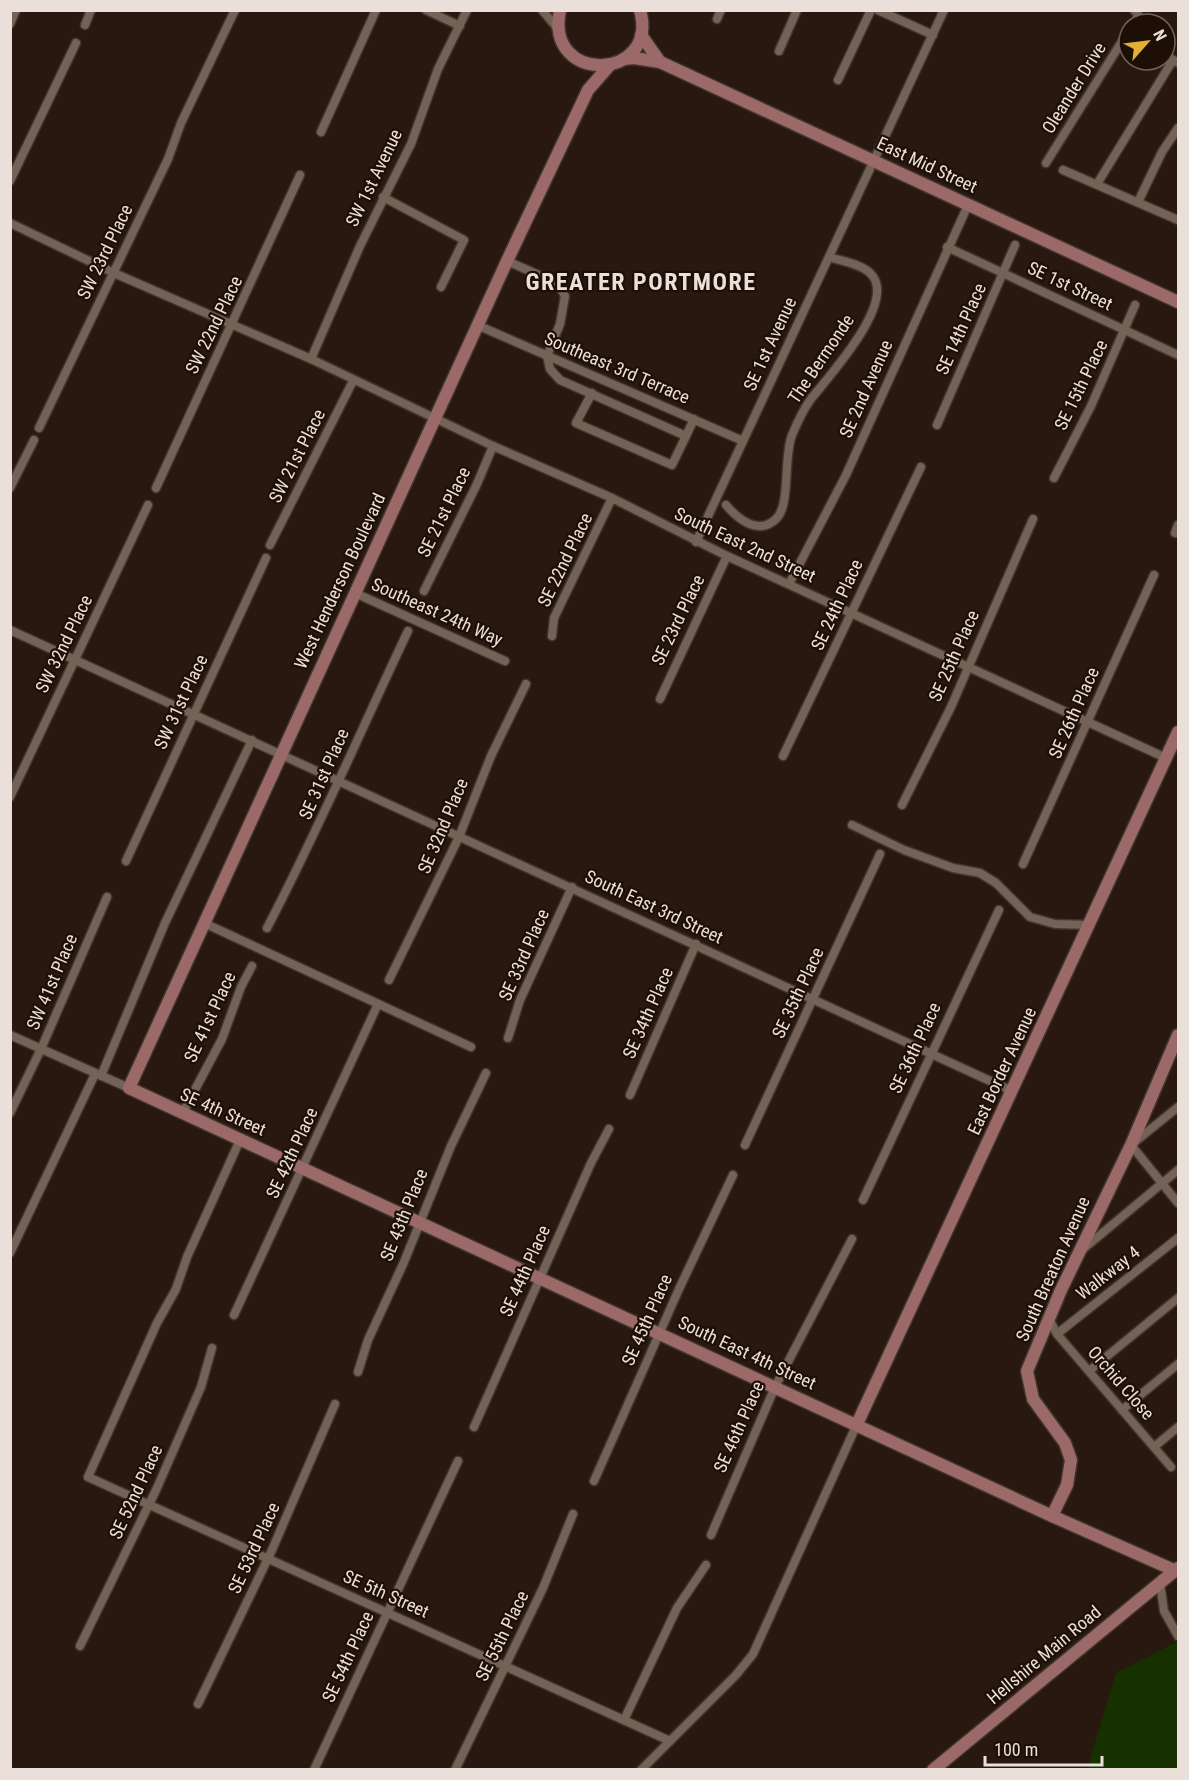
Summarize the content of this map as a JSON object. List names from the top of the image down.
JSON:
{
  "streets": {
    "street": [
      "Oleander Drive",
      "East Mid Street",
      "SW 1st Avenue",
      "SW 23rd Place",
      "SE 1st Street",
      "SW 22nd Place",
      "SE 14th Place",
      "SE 1st Avenue",
      "The Bermonde",
      "Southeast 3rd Terrace",
      "SE 15th Place",
      "SE 2nd Avenue",
      "SW 21st Place",
      "SE 21st Place",
      "South East 2nd Street",
      "SE 22nd Place",
      "West Henderson Boulevard",
      "SE 24th Place",
      "Southeast 24th Way",
      "SE 23rd Place",
      "SW 32nd Place",
      "SE 25th Place",
      "SW 31st Place",
      "SE 26th Place",
      "SE 31st Place",
      "SE 32nd Place",
      "South East 3rd Street",
      "SE 33rd Place",
      "SW 41st Place",
      "SE 35th Place",
      "SE 34th Place",
      "SE 41st Place",
      "SE 36th Place",
      "East Border Avenue",
      "SE 4th Street",
      "SE 42th Place",
      "SE 43th Place",
      "South Breaton Avenue",
      "SE 44th Place",
      "Walkway 4",
      "SE 45th Place",
      "South East 4th Street",
      "Orchid Close",
      "SE 46th Place",
      "SE 52nd Place",
      "SE 53rd Place",
      "SE 5th Street",
      "SE 55th Place",
      "Hellshire Main Road",
      "SE 54th Place"
    ]
  },
  "crossings": [
    ["East Mid Street", "SE 1st Avenue"],
    ["East Mid Street", "SE 2nd Avenue"],
    ["SW 1st Avenue", "South East 2nd Street"],
    ["SW 23rd Place", "South East 2nd Street"],
    ["SE 1st Street", "SE 14th Place"],
    ["SE 1st Street", "SE 15th Place"],
    ["SE 1st Street", "SE 2nd Avenue"],
    ["SW 22nd Place", "South East 2nd Street"],
    ["SE 1st Avenue", "The Bermonde"],
    ["SE 1st Avenue", "Southeast 3rd Terrace"],
    ["SE 1st Avenue", "South East 2nd Street"],
    ["Southeast 3rd Terrace", "West Henderson Boulevard"],
    ["SE 2nd Avenue", "South East 2nd Street"],
    ["SW 21st Place", "South East 2nd Street"],
    ["SE 21st Place", "South East 2nd Street"],
    ["South East 2nd Street", "SE 22nd Place"],
    ["South East 2nd Street", "West Henderson Boulevard"],
    ["South East 2nd Street", "SE 24th Place"],
    ["South East 2nd Street", "SE 23rd Place"],
    ["South East 2nd Street", "SE 25th Place"],
    ["South East 2nd Street", "SE 26th Place"],
    ["South East 2nd Street", "East Border Avenue"],
    ["West Henderson Boulevard", "Southeast 24th Way"],
    ["West Henderson Boulevard", "South East 3rd Street"],
    ["West Henderson Boulevard", "SE 4th Street"],
    ["SW 32nd Place", "South East 3rd Street"],
    ["SW 31st Place", "South East 3rd Street"],
    ["SE 31st Place", "South East 3rd Street"],
    ["SE 32nd Place", "South East 3rd Street"],
    ["South East 3rd Street", "SE 33rd Place"],
    ["South East 3rd Street", "SE 35th Place"],
    ["South East 3rd Street", "SE 34th Place"],
    ["South East 3rd Street", "SE 36th Place"],
    ["South East 3rd Street", "East Border Avenue"],
    ["SE 41st Place", "SE 4th Street"],
    ["East Border Avenue", "South East 4th Street"],
    ["SE 4th Street", "SE 42th Place"],
    ["SE 4th Street", "South East 4th Street"],
    ["SE 4th Street", "SE 5th Street"],
    ["SE 42th Place", "South East 4th Street"],
    ["SE 43th Place", "South East 4th Street"],
    ["South Breaton Avenue", "South East 4th Street"],
    ["South Breaton Avenue", "Orchid Close"],
    ["SE 44th Place", "South East 4th Street"],
    ["Walkway 4", "Orchid Close"],
    ["SE 45th Place", "South East 4th Street"],
    ["South East 4th Street", "SE 46th Place"],
    ["South East 4th Street", "Hellshire Main Road"],
    ["SE 52nd Place", "SE 5th Street"],
    ["SE 53rd Place", "SE 5th Street"],
    ["SE 5th Street", "SE 55th Place"],
    ["SE 5th Street", "SE 54th Place"]
  ],
  "districts": ["GREATER PORTMORE"],
  "scale_bar": "100 m",
  "north": "top right"
}
